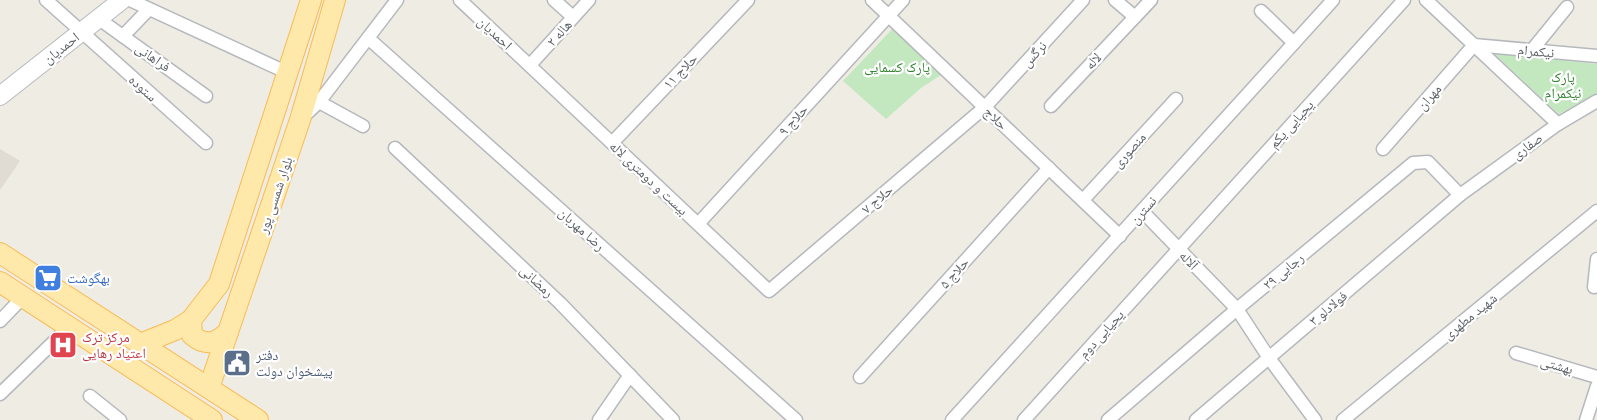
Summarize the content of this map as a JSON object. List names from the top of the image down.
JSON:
{
  "streets": {
    "main road": ["بلوار شمسی پور"],
    "street": [
      "احمدیان",
      "هاله ۲",
      "نیکمرام",
      "نرگس",
      "فراهانی",
      "لاله",
      "حلاج ۱۱",
      "ستوده",
      "مهران",
      "حلاج",
      "حلاج ۹",
      "یحیایی یکم",
      "صفاری",
      "منصوری",
      "بیست و دومتری لاله",
      "حلاج ۷",
      "نسترن",
      "رضا مهربان",
      "آلاله",
      "رجایی ۲۹",
      "حلاج ۵",
      "رمضانی",
      "فولادلو ۳",
      "شهید مطهری",
      "یحیایی دوم",
      "بهشتی"
    ]
  },
  "crossings": [
    ["احمدیان", "هاله ۲"],
    ["احمدیان", "فراهانی"],
    ["احمدیان", "ستوده"],
    ["احمدیان", "بیست و دومتری لاله"],
    ["هاله ۲", "بیست و دومتری لاله"],
    ["نیکمرام", "مهران"],
    ["نیکمرام", "صفاری"],
    ["نرگس", "حلاج"],
    ["نرگس", "حلاج ۷"],
    ["حلاج ۱۱", "بیست و دومتری لاله"],
    ["حلاج", "حلاج ۹"],
    ["حلاج", "منصوری"],
    ["حلاج", "حلاج ۷"],
    ["حلاج", "نسترن"],
    ["حلاج", "حلاج ۵"],
    ["حلاج ۹", "بیست و دومتری لاله"],
    ["یحیایی یکم", "آلاله"],
    ["یحیایی یکم", "یحیایی دوم"],
    ["صفاری", "رجایی ۲۹"],
    ["صفاری", "فولادلو ۳"],
    ["بیست و دومتری لاله", "حلاج ۷"],
    ["نسترن", "آلاله"],
    ["آلاله", "رجایی ۲۹"],
    ["آلاله", "فولادلو ۳"],
    ["آلاله", "یحیایی دوم"],
    ["رجایی ۲۹", "فولادلو ۳"]
  ],
  "parks": ["پارک کسمایی", "پارک نیکمرام"],
  "places": {
    "supermarket": ["بهگوشت"],
    "hospital": ["مرکز ترک اعتیاد رهایی"],
    "public building": ["دفتر پیشخوان دولت"]
  }
}
